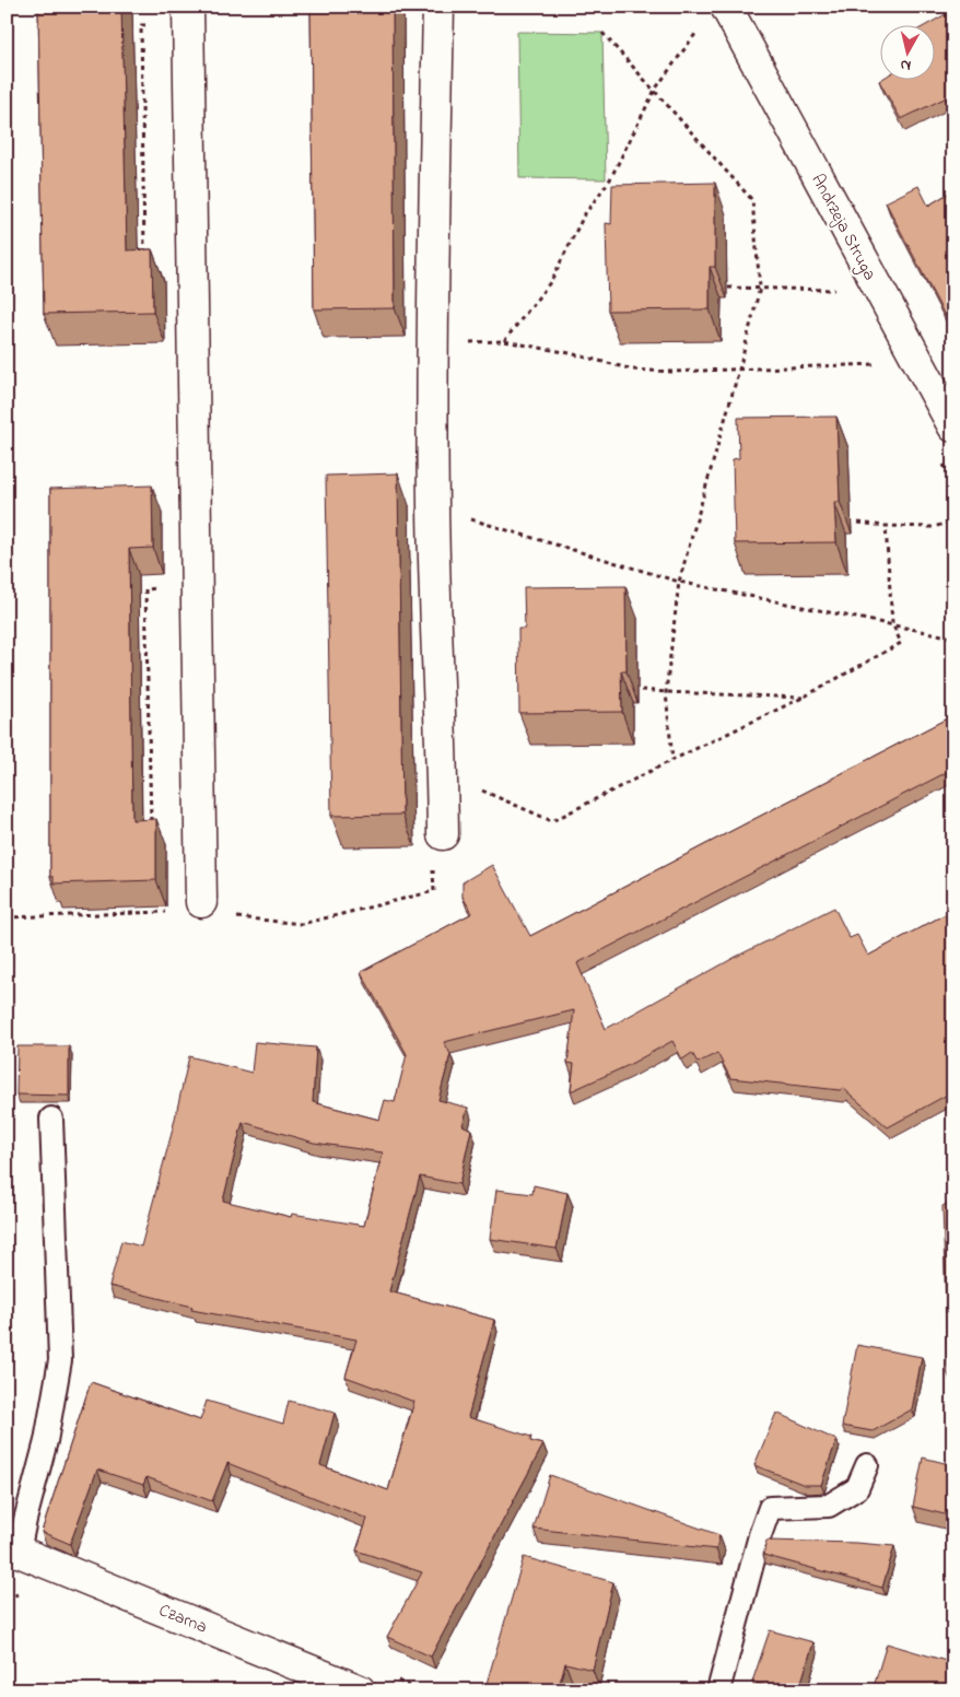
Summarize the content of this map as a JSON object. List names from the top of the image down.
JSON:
{
  "streets": {
    "street": ["Andrzeja Struga", "Czarna"]
  },
  "north": "bottom"
}
